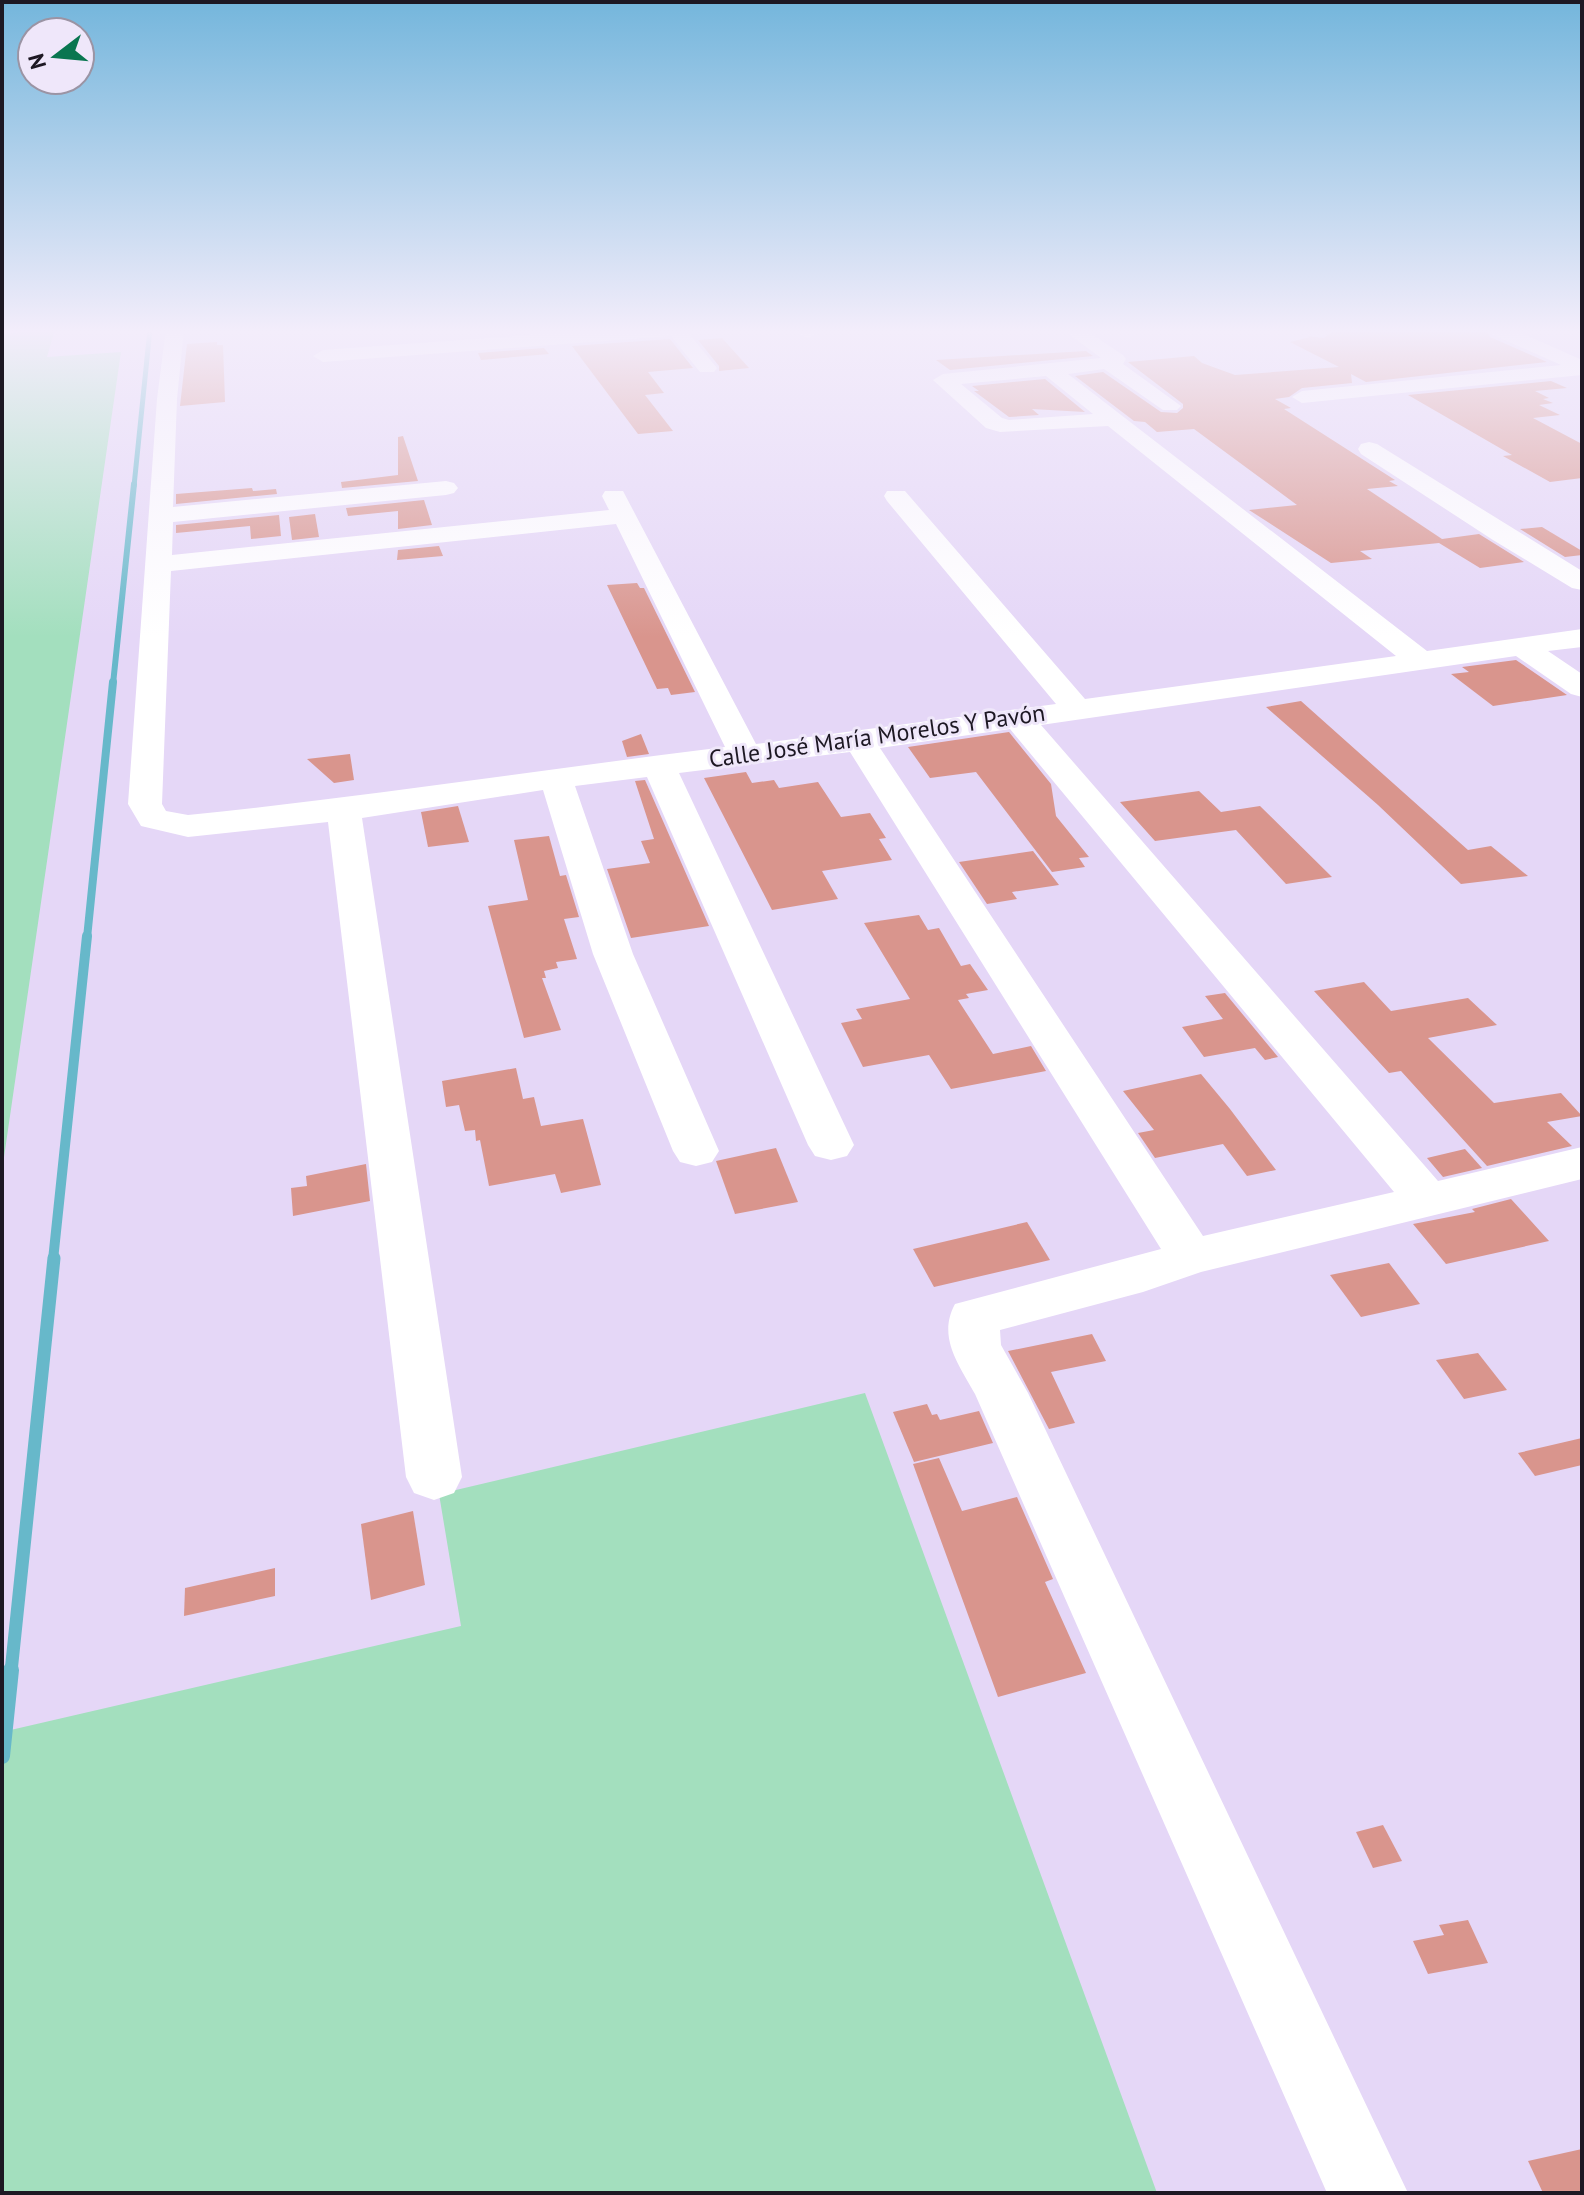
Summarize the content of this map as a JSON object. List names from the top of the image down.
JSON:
{
  "streets": {
    "street": ["Calle José María Morelos Y Pavón"]
  },
  "north": "left"
}
